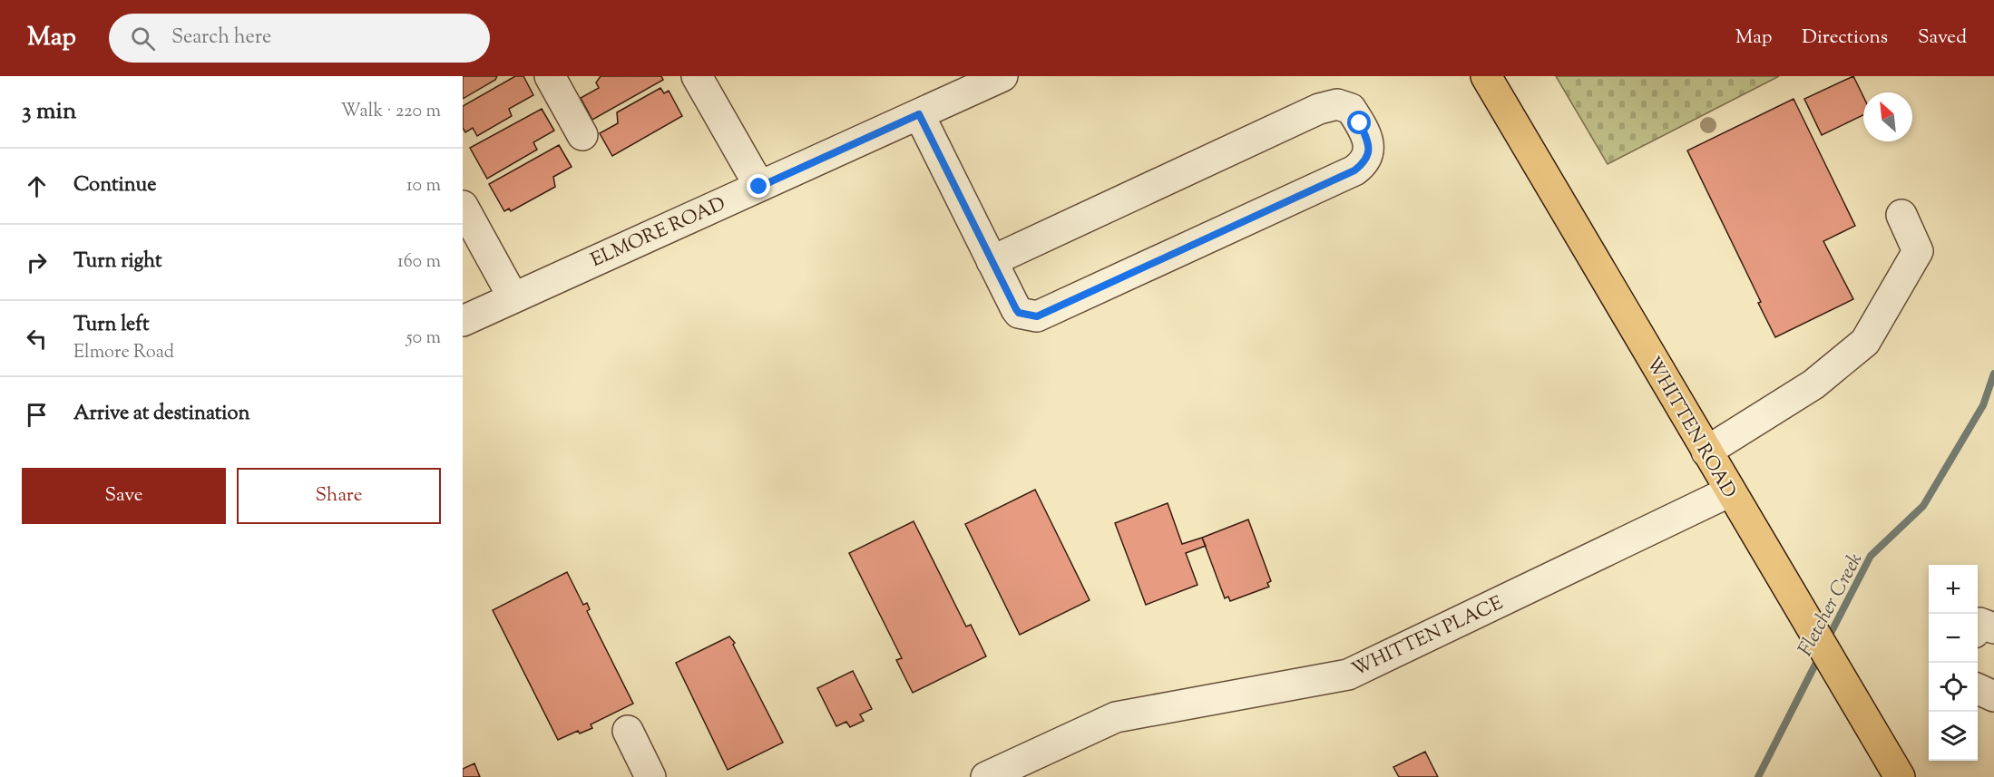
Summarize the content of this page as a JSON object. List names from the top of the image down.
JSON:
{
  "streets": {
    "main road": ["WHITTEN ROAD"],
    "street": ["ELMORE ROAD", "WHITTEN PLACE"]
  },
  "crossings": [
    ["WHITTEN ROAD", "WHITTEN PLACE"]
  ],
  "water": ["Fletcher Creek"],
  "north": "top left",
  "page": {
    "header": "Map",
    "search": "Search here",
    "nav": ["Map", "Directions", "Saved"],
    "heading": ["3 min", "Walk · 220 m"],
    "list": [
      ["Continue", "10 m"],
      ["Turn right", "160 m"],
      ["Turn left", "Elmore Road", "50 m"],
      "Arrive at destination"
    ],
    "buttons": ["Save", "Share"],
    "map_buttons": ["+", "−"]
  }
}
